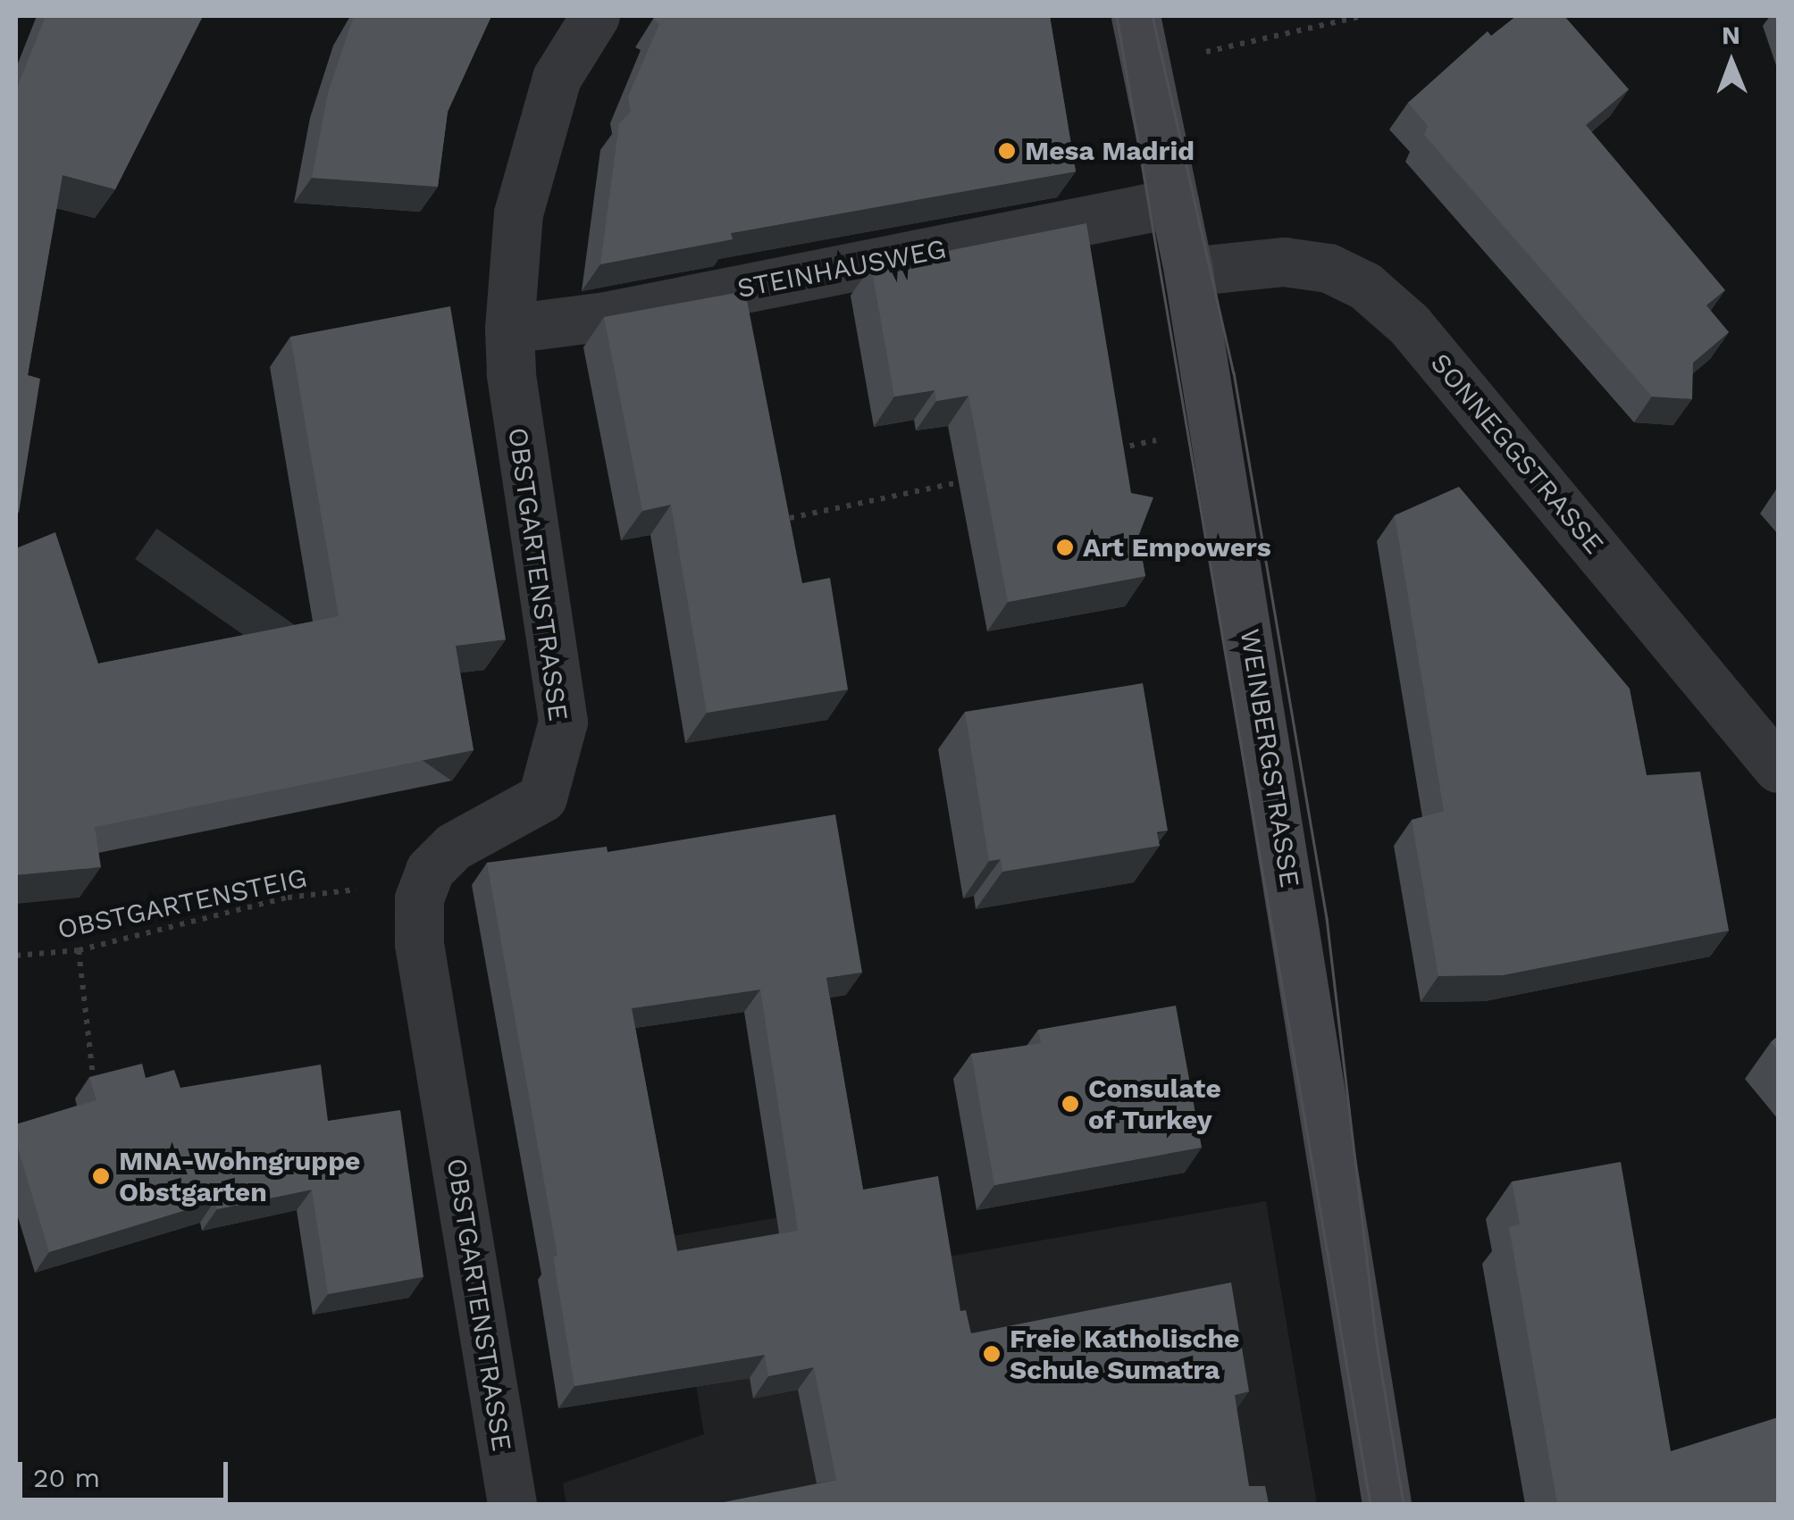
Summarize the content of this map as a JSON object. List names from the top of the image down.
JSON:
{
  "streets": {
    "street": [
      "STEINHAUSWEG",
      "SONNEGGSTRASSE",
      "OBSTGARTENSTRASSE",
      "WEINBERGSTRASSE"
    ],
    "path": ["OBSTGARTENSTEIG"]
  },
  "crossings": [
    ["STEINHAUSWEG", "OBSTGARTENSTRASSE"],
    ["STEINHAUSWEG", "WEINBERGSTRASSE"],
    ["SONNEGGSTRASSE", "WEINBERGSTRASSE"]
  ],
  "places": [
    "Mesa Madrid",
    "Art Empowers",
    "Consulate of Turkey",
    "MNA-Wohngruppe Obstgarten",
    "Freie Katholische Schule Sumatra"
  ],
  "scale_bar": "20 m",
  "north": "top"
}
